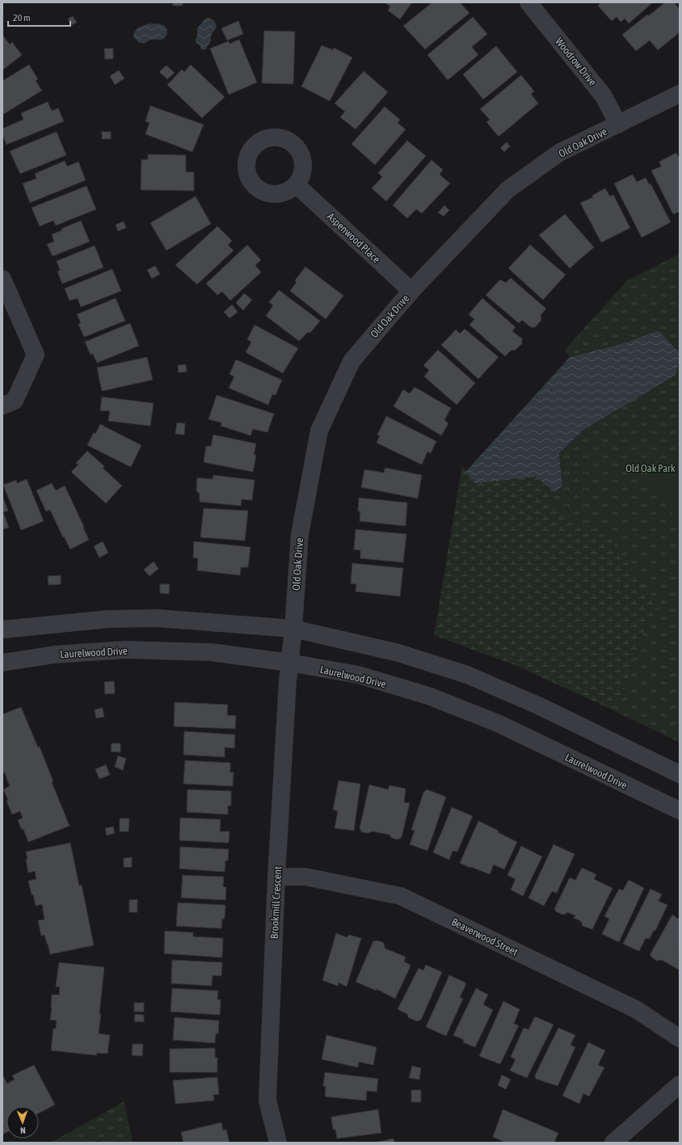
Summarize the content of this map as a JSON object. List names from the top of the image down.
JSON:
{
  "streets": {
    "street": [
      "Woodrow Drive",
      "Old Oak Drive",
      "Aspenwood Place",
      "Laurelwood Drive",
      "Brookmill Crescent",
      "Beaverwood Street"
    ]
  },
  "crossings": [
    ["Woodrow Drive", "Old Oak Drive"],
    ["Old Oak Drive", "Aspenwood Place"],
    ["Old Oak Drive", "Laurelwood Drive"],
    ["Old Oak Drive", "Brookmill Crescent"],
    ["Laurelwood Drive", "Brookmill Crescent"],
    ["Brookmill Crescent", "Beaverwood Street"]
  ],
  "parks": ["Old Oak Park"],
  "scale_bar": "20 m",
  "north": "bottom"
}
